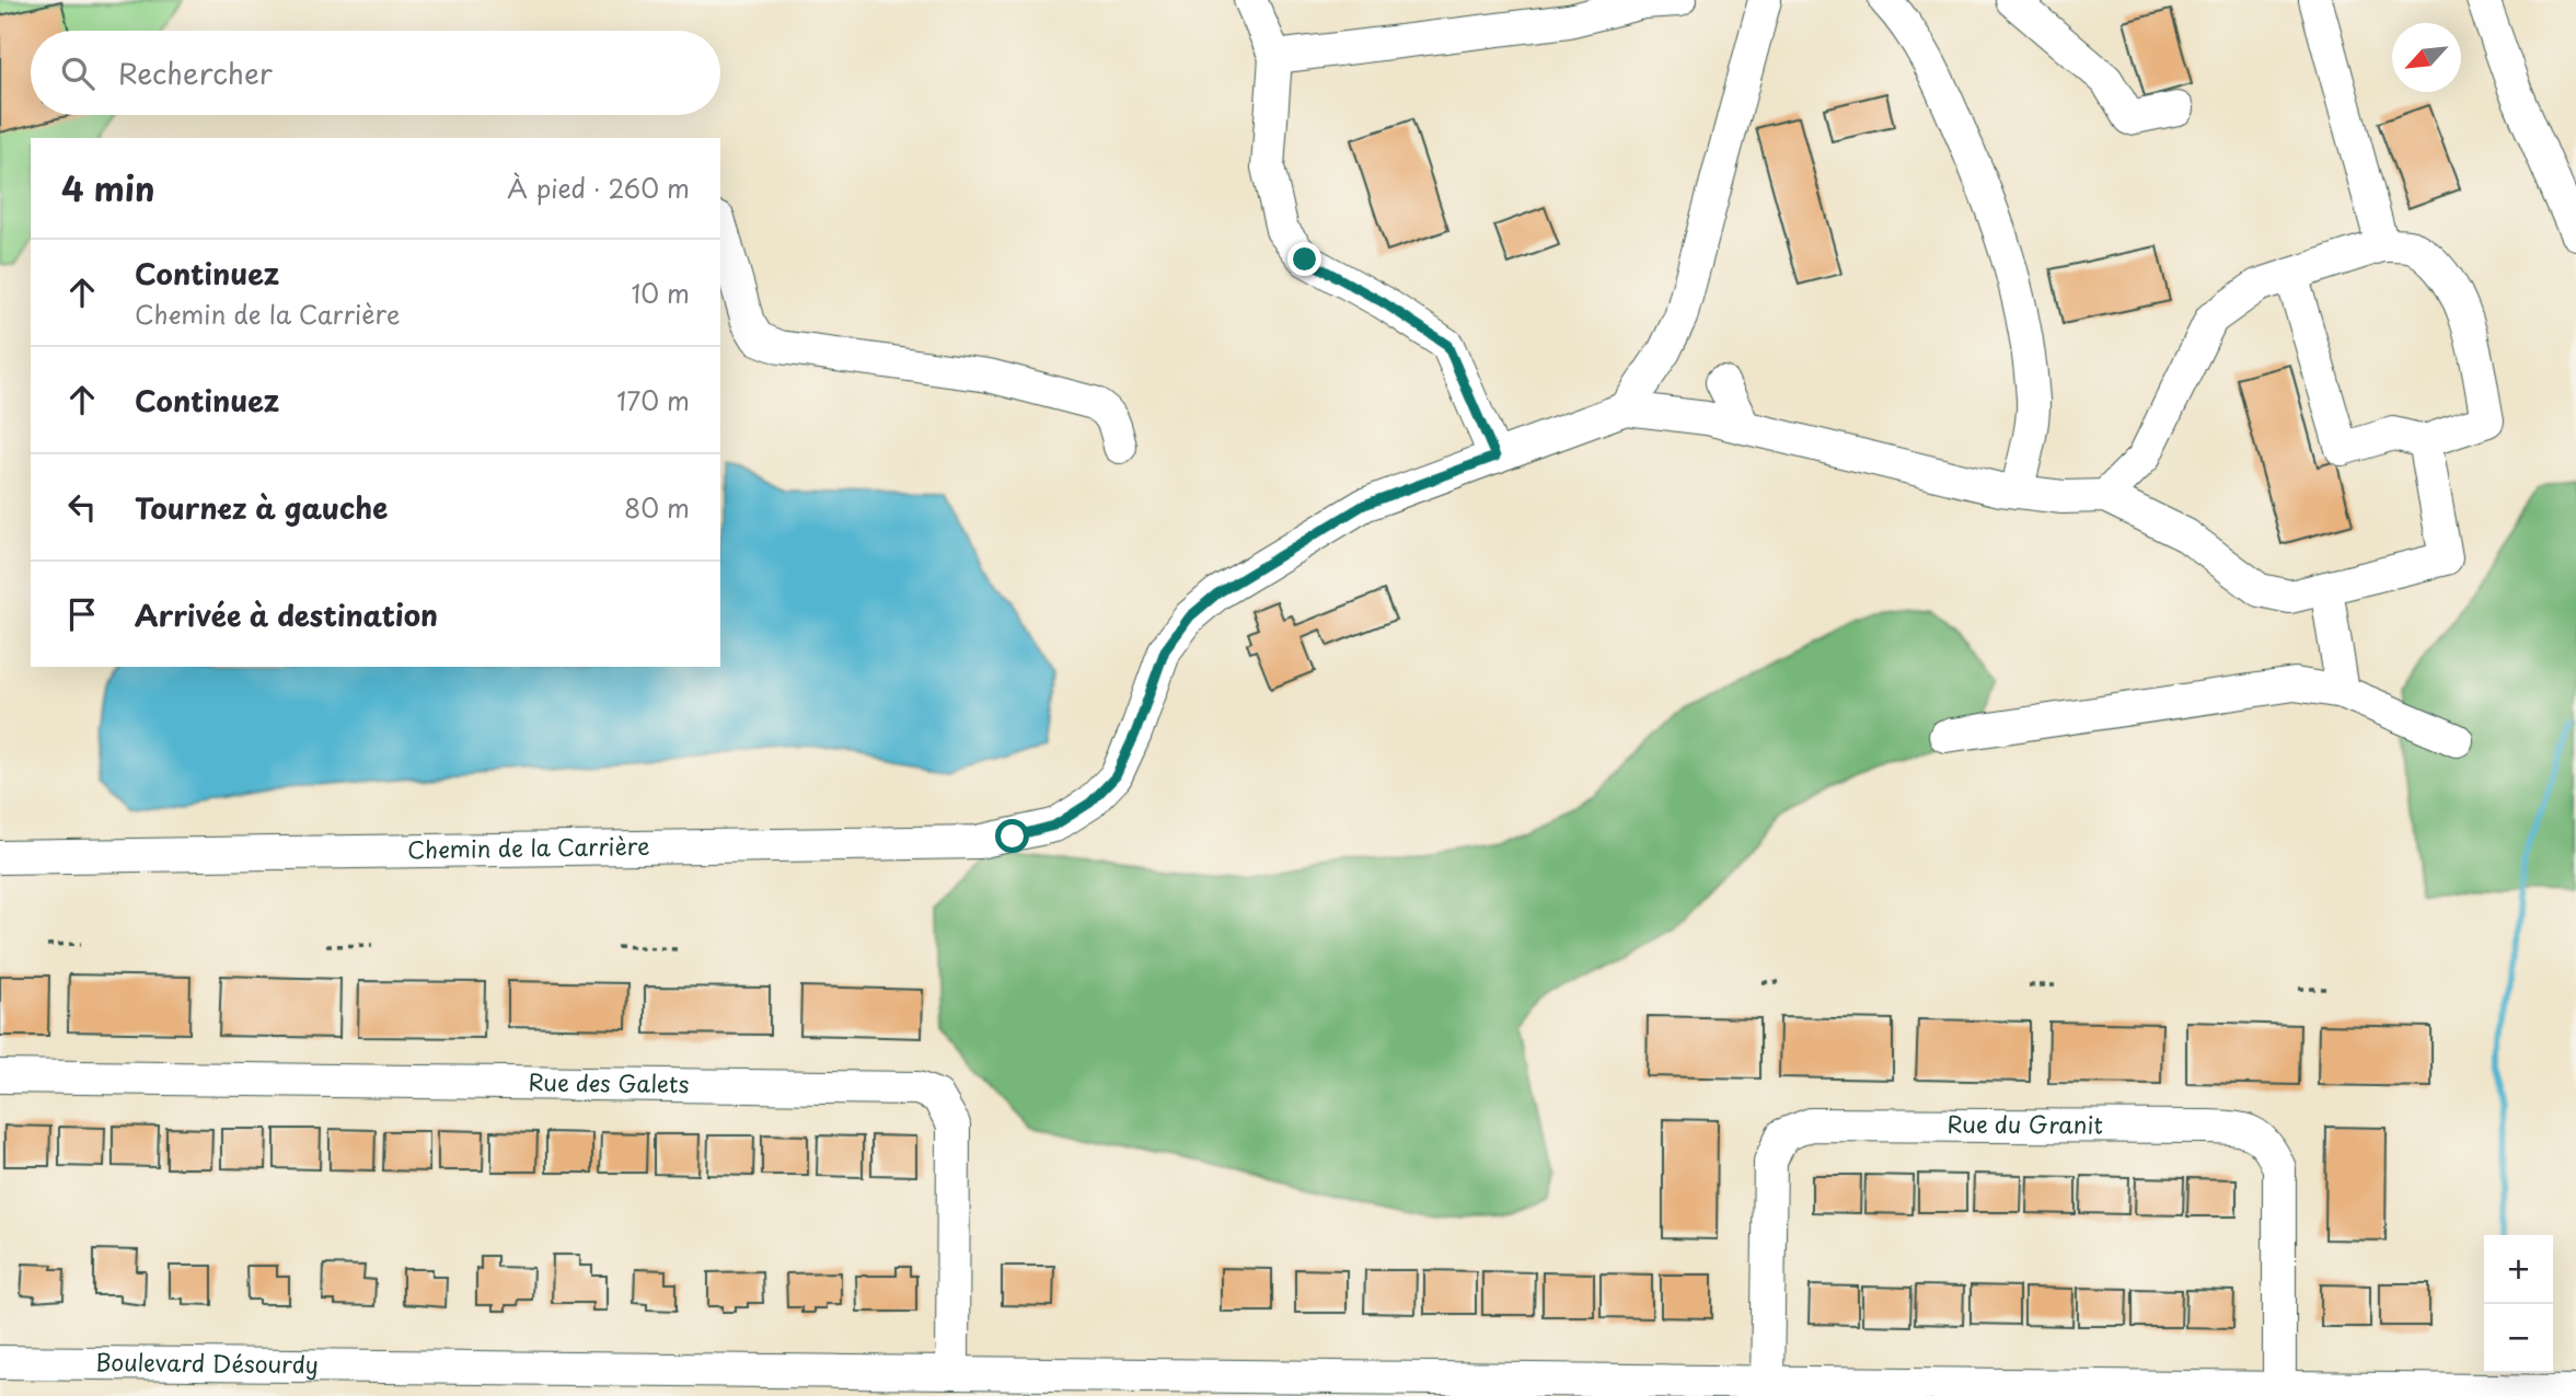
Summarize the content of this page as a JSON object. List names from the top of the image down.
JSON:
{
  "streets": {
    "street": [
      "Chemin de la Carrière",
      "Rue des Galets",
      "Rue du Granit",
      "Boulevard Désourdy"
    ]
  },
  "crossings": [
    ["Rue des Galets", "Boulevard Désourdy"],
    ["Rue du Granit", "Boulevard Désourdy"]
  ],
  "north": "bottom left",
  "page": {
    "search": "Rechercher",
    "heading": ["4 min", "À pied · 260 m"],
    "list": [
      ["Continuez", "Chemin de la Carrière", "10 m"],
      ["Continuez", "170 m"],
      ["Tournez à gauche", "80 m"],
      "Arrivée à destination"
    ],
    "map_buttons": ["+", "−"]
  }
}
